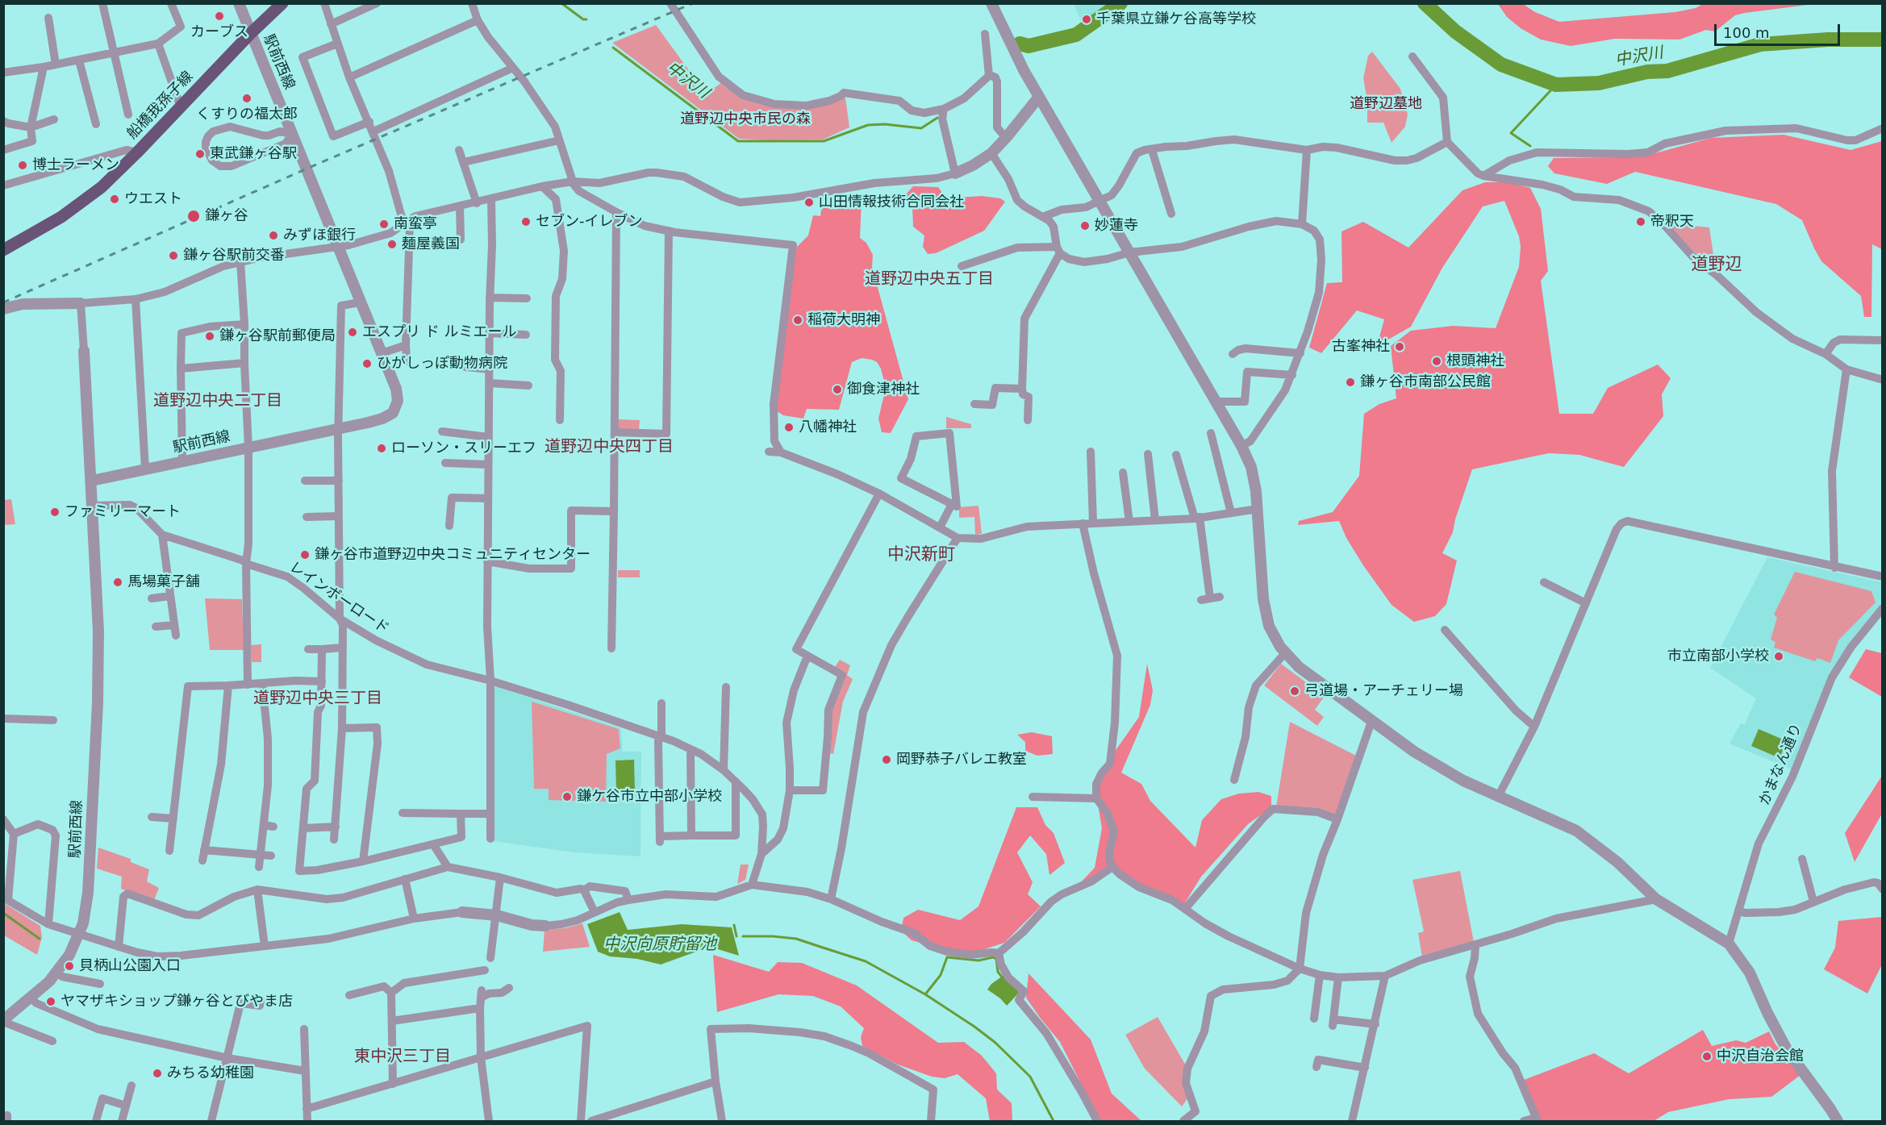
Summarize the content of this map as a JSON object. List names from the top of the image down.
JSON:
{
  "streets": {
    "main road": ["船橋我孫子線"],
    "street": ["駅前西線", "レインボーロード", "かまなん通り"]
  },
  "crossings": [
    ["駅前西線", "船橋我孫子線"],
    ["駅前西線", "レインボーロード"]
  ],
  "districts": [
    "道野辺",
    "道野辺中央五丁目",
    "道野辺中央二丁目",
    "道野辺中央四丁目",
    "中沢新町",
    "道野辺中央三丁目",
    "東中沢三丁目"
  ],
  "water": ["中沢川", "中沢向原貯留池"],
  "parks": ["道野辺墓地", "道野辺中央市民の森"],
  "places": [
    "カーブス",
    "千葉県立鎌ケ谷高等学校",
    "くすりの福太郎",
    "東武鎌ヶ谷駅",
    "博士ラーメン",
    "ウエスト",
    "山田情報技術合同会社",
    "鎌ヶ谷",
    "セブン-イレブン",
    "帝釈天",
    "南蛮亭",
    "妙蓮寺",
    "みずほ銀行",
    "麺屋義国",
    "鎌ヶ谷駅前交番",
    "稲荷大明神",
    "エスプリ ド ルミエール",
    "鎌ヶ谷駅前郵便局",
    "古峯神社",
    "根頭神社",
    "ひがしっぽ動物病院",
    "鎌ヶ谷市南部公民館",
    "御食津神社",
    "八幡神社",
    "ローソン・スリーエフ",
    "ファミリーマート",
    "鎌ヶ谷市道野辺中央コミュニティセンター",
    "馬場菓子舗",
    "市立南部小学校",
    "弓道場・アーチェリー場",
    "岡野恭子バレエ教室",
    "鎌ケ谷市立中部小学校",
    "貝柄山公園入口",
    "ヤマザキショップ鎌ヶ谷とびやま店",
    "中沢自治会館",
    "みちる幼稚園"
  ],
  "scale_bar": "100 m"
}
